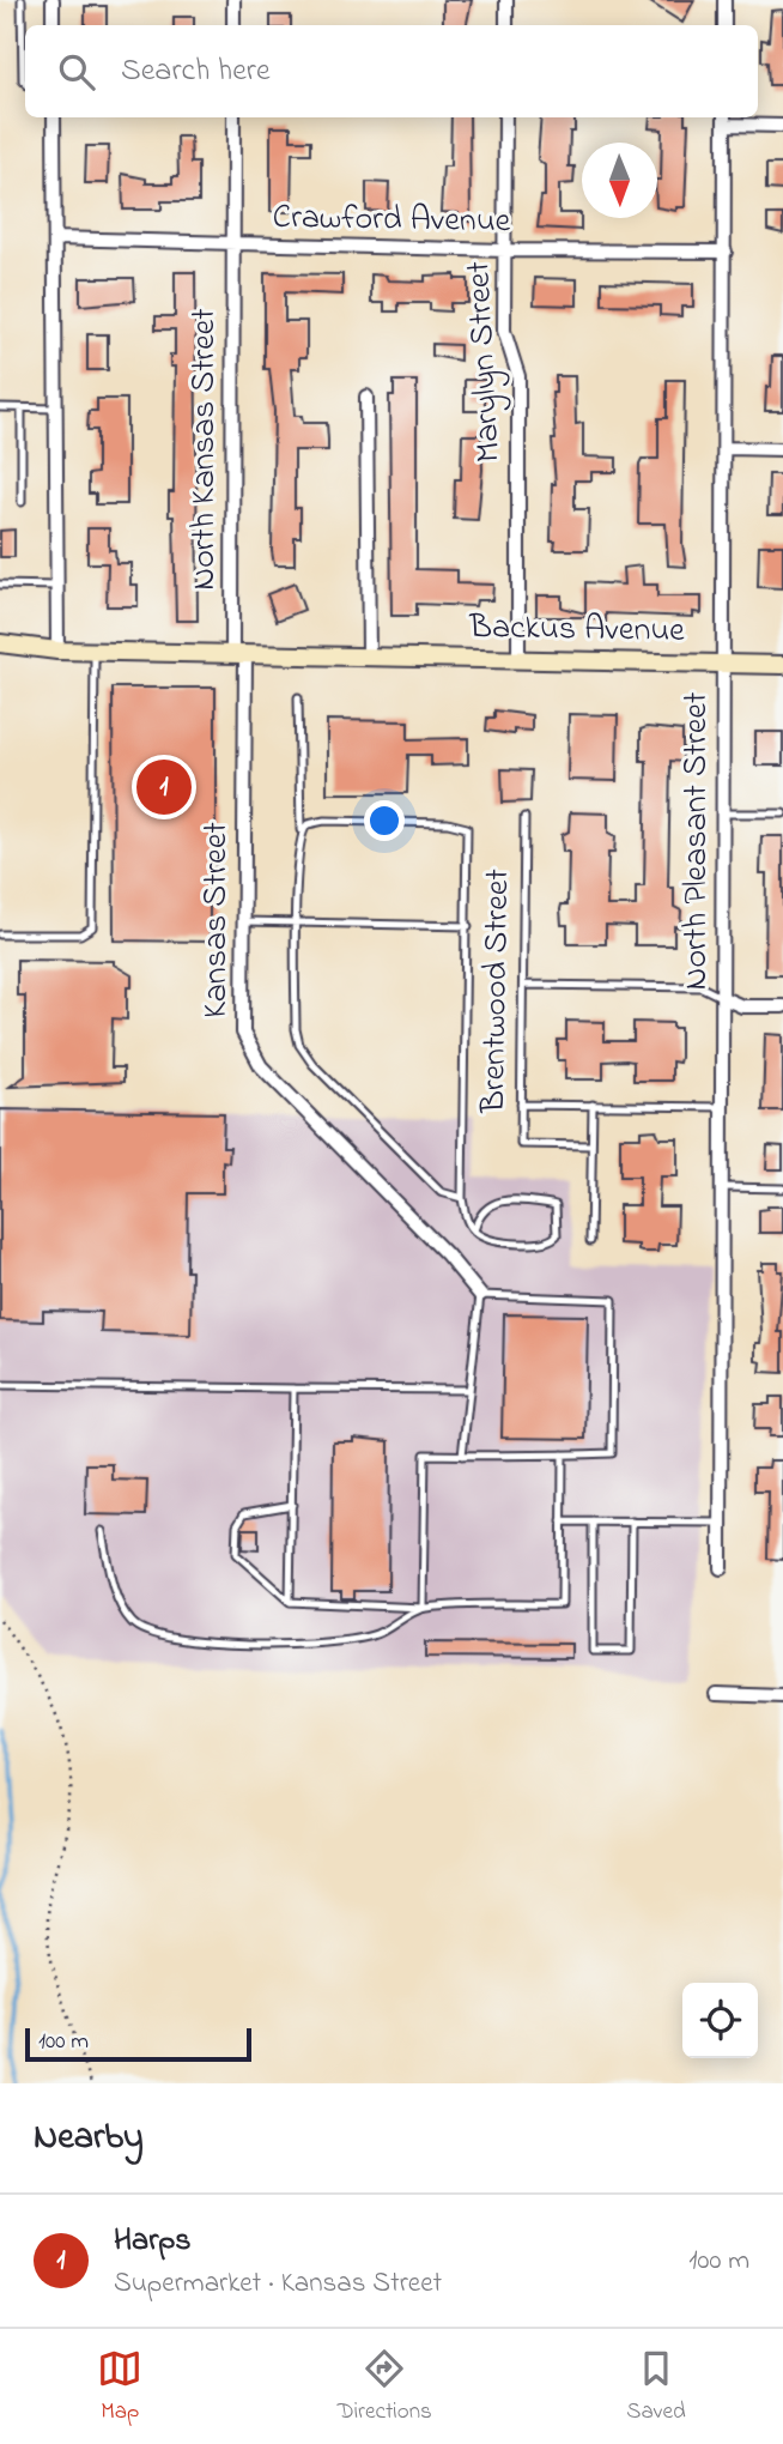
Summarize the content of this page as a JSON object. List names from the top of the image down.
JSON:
{
  "streets": {
    "street": [
      "Crawford Avenue",
      "Marylyn Street",
      "North Kansas Street",
      "Backus Avenue",
      "North Pleasant Street",
      "Kansas Street"
    ],
    "lane": ["Brentwood Street"]
  },
  "crossings": [
    ["Crawford Avenue", "Marylyn Street"],
    ["Crawford Avenue", "North Kansas Street"],
    ["Crawford Avenue", "North Pleasant Street"],
    ["Marylyn Street", "Backus Avenue"],
    ["North Kansas Street", "Backus Avenue"],
    ["North Kansas Street", "Kansas Street"],
    ["Backus Avenue", "North Pleasant Street"],
    ["Backus Avenue", "Kansas Street"]
  ],
  "scale_bar": "100 m",
  "north": "bottom",
  "page": {
    "search": "Search here",
    "pins": "1",
    "scale": "100 m",
    "heading": "Nearby",
    "list": [
      {
        "mark": "1",
        "name": "Harps",
        "note": "Supermarket · Kansas Street",
        "value": "100 m"
      }
    ],
    "nav": ["Map", "Directions", "Saved"]
  }
}
